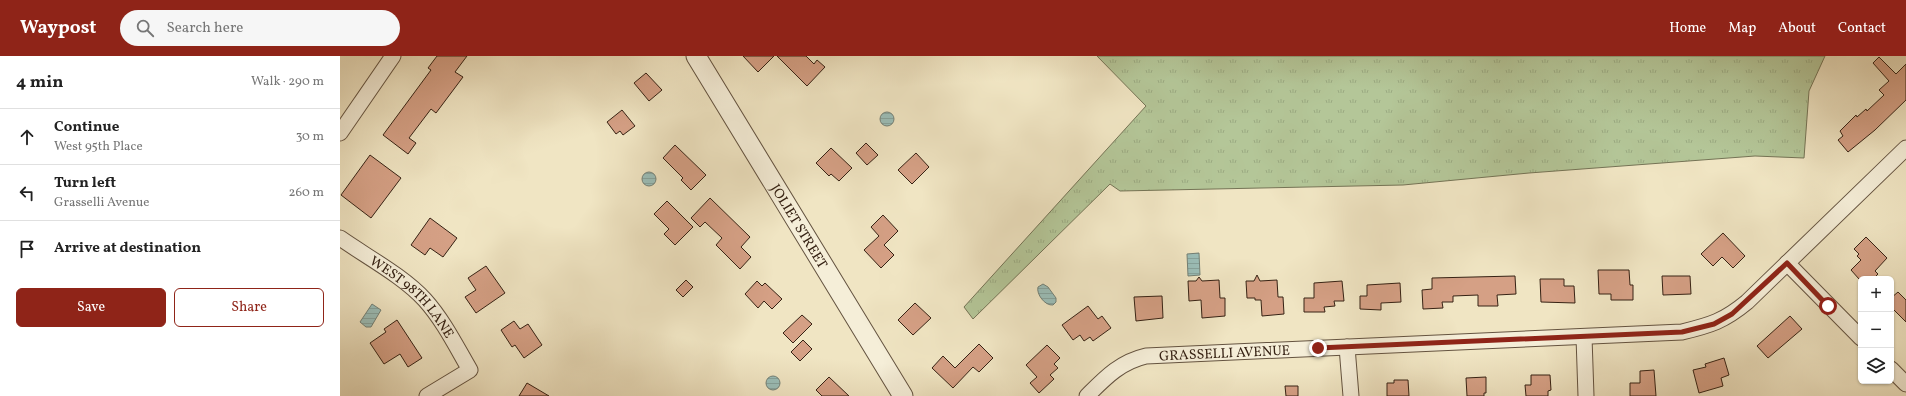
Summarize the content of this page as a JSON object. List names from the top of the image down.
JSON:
{
  "streets": {
    "street": ["JOLIET STREET", "WEST 98TH LANE", "GRASSELLI AVENUE"]
  },
  "page": {
    "header": "Waypost",
    "search": "Search here",
    "nav": [
      "Home",
      "Map",
      "About",
      "Contact"
    ],
    "heading": ["4 min", "Walk · 290 m"],
    "list": [
      ["Continue", "West 95th Place", "30 m"],
      ["Turn left", "Grasselli Avenue", "260 m"],
      "Arrive at destination"
    ],
    "buttons": ["Save", "Share"],
    "map_buttons": ["+", "−"]
  }
}
